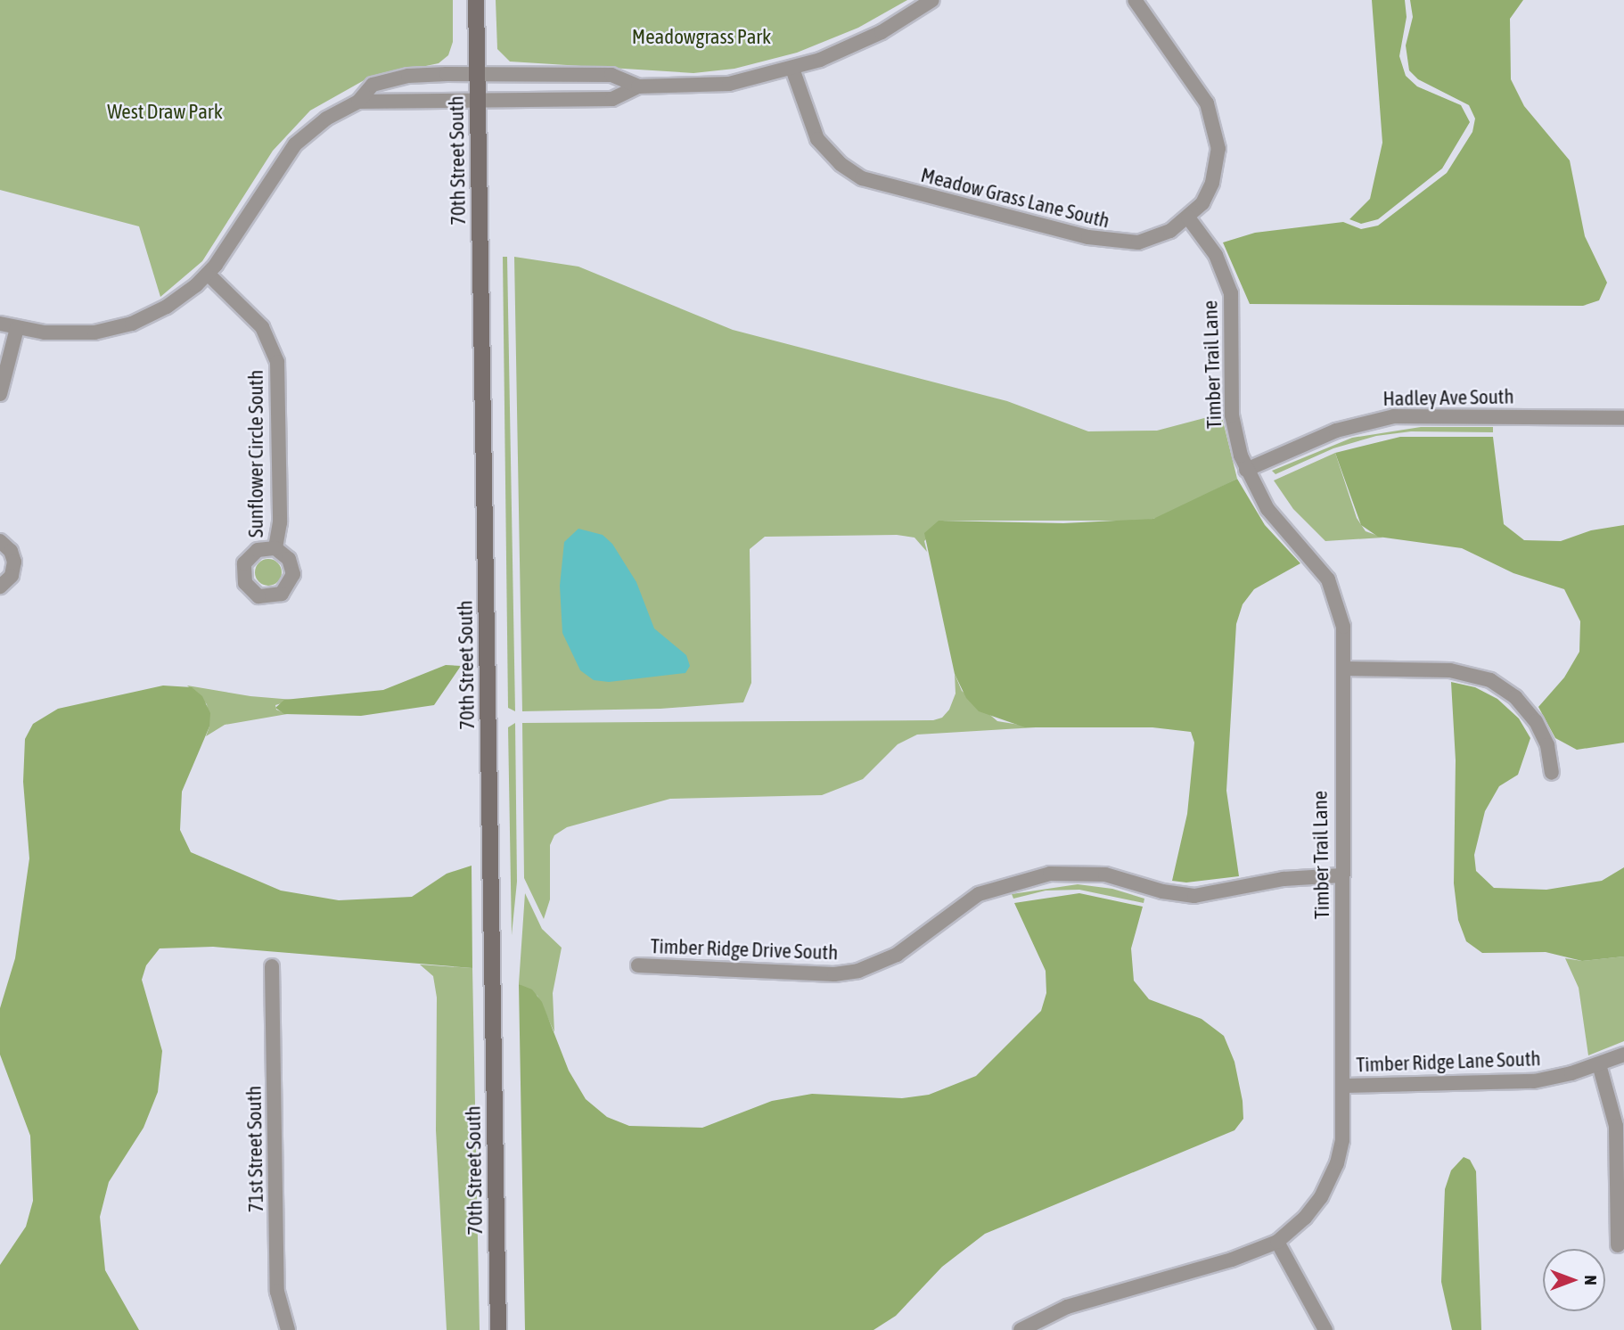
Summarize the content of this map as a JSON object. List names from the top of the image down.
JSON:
{
  "streets": {
    "main road": ["70th Street South"],
    "street": [
      "Meadow Grass Lane South",
      "Timber Trail Lane",
      "Hadley Ave South",
      "Sunflower Circle South",
      "Timber Ridge Drive South",
      "Timber Ridge Lane South",
      "71st Street South"
    ]
  },
  "crossings": [
    ["Meadow Grass Lane South", "Timber Trail Lane"],
    ["Timber Trail Lane", "Hadley Ave South"],
    ["Timber Trail Lane", "Timber Ridge Drive South"],
    ["Timber Trail Lane", "Timber Ridge Lane South"]
  ],
  "parks": ["Meadowgrass Park", "West Draw Park"],
  "north": "right"
}
